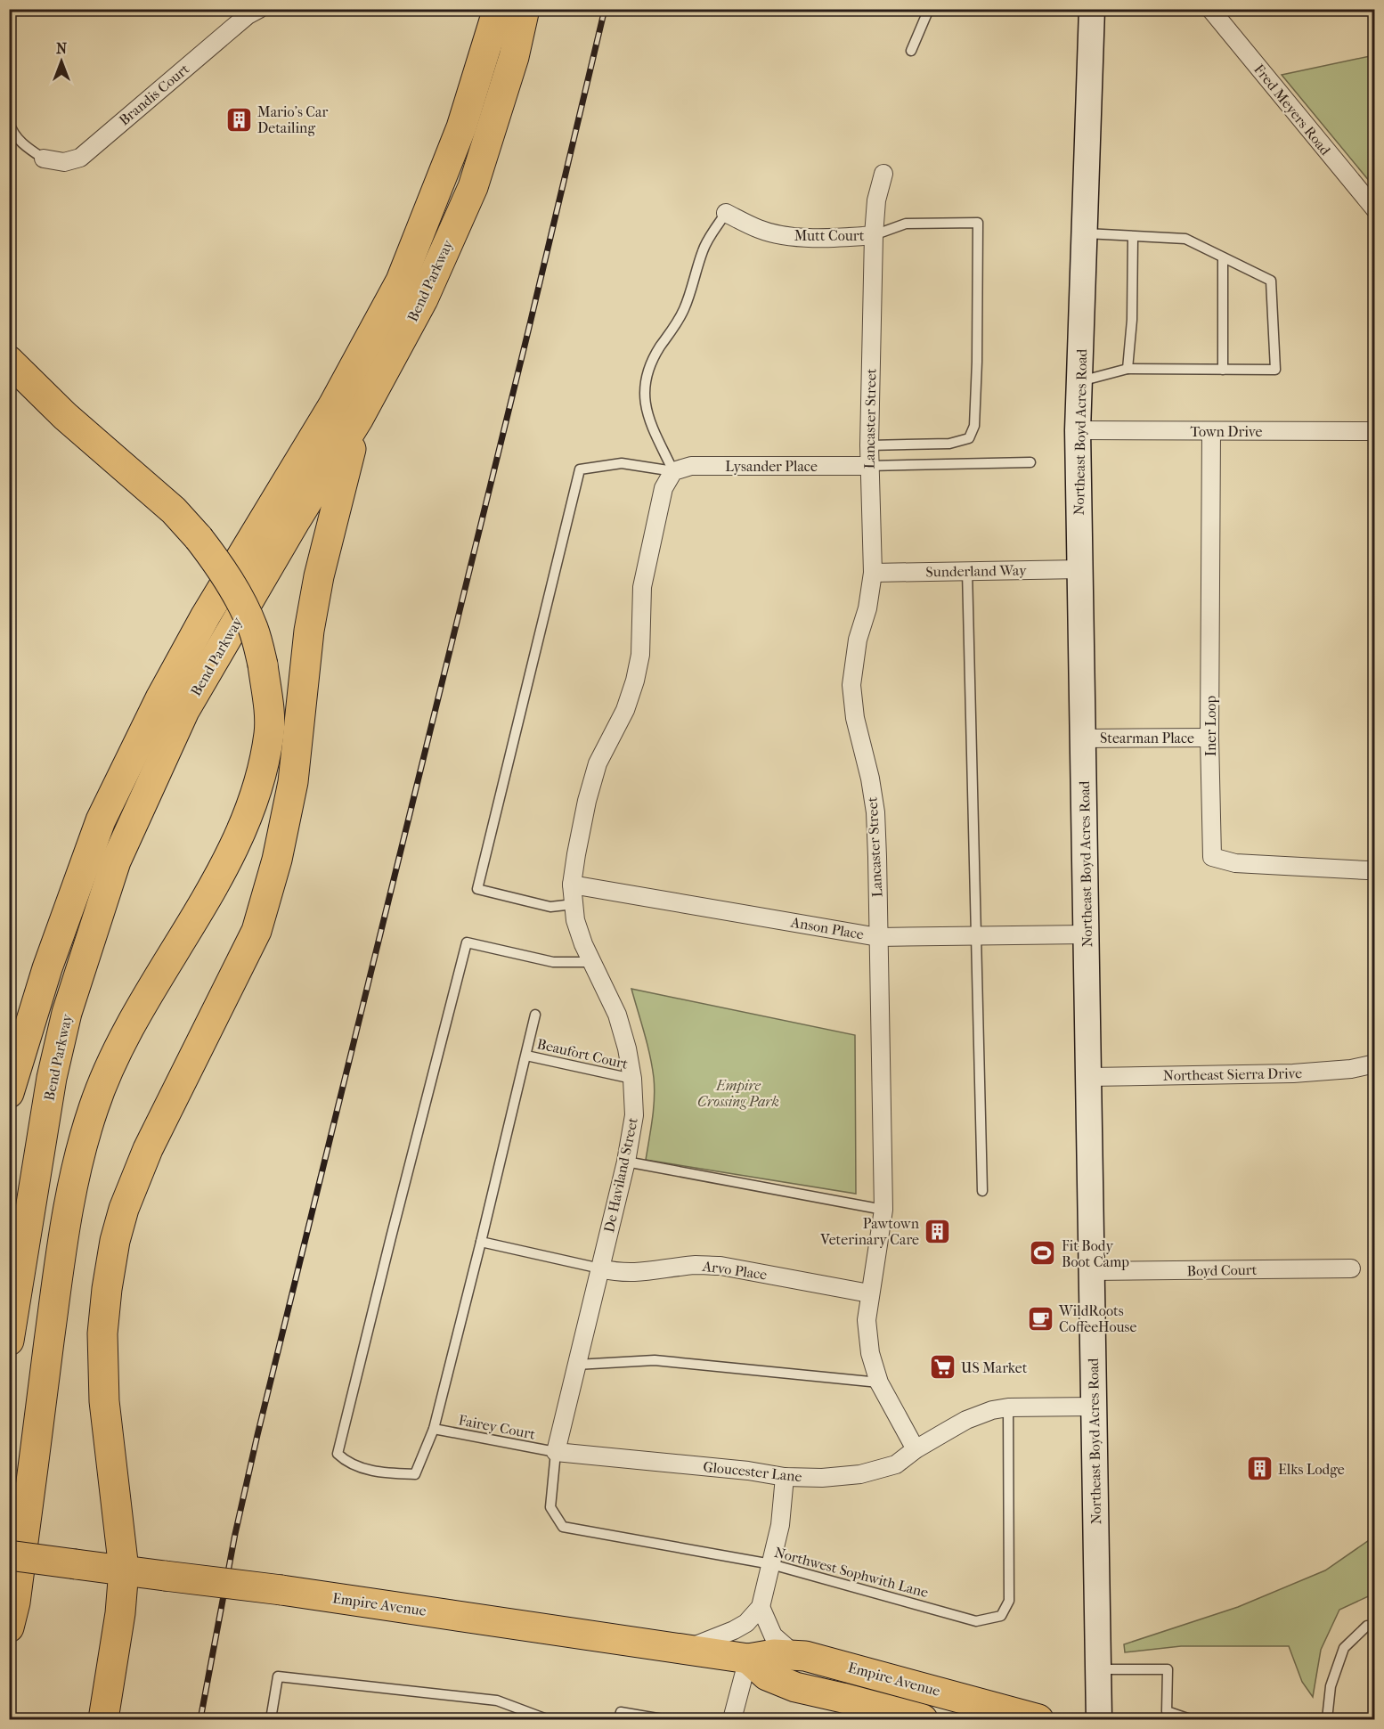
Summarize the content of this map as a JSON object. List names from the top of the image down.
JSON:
{
  "streets": {
    "highway": ["Bend Parkway", "Empire Avenue"],
    "street": [
      "Brandis Court",
      "Fred Meyers Road",
      "Mutt Court",
      "Lancaster Street",
      "Town Drive",
      "Northeast Boyd Acres Road",
      "Lysander Place",
      "Sunderland Way",
      "Iner Loop",
      "Stearman Place",
      "Anson Place",
      "Northeast Sierra Drive",
      "De Haviland Street",
      "Arvo Place",
      "Boyd Court",
      "Gloucester Lane"
    ],
    "lane": ["Beaufort Court", "Fairey Court", "Northwest Sophwith Lane"]
  },
  "crossings": [
    ["Mutt Court", "Lancaster Street"],
    ["Lancaster Street", "Lysander Place"],
    ["Lancaster Street", "Sunderland Way"],
    ["Lancaster Street", "Anson Place"],
    ["Lancaster Street", "Arvo Place"],
    ["Lancaster Street", "Gloucester Lane"],
    ["Town Drive", "Northeast Boyd Acres Road"],
    ["Town Drive", "Iner Loop"],
    ["Northeast Boyd Acres Road", "Sunderland Way"],
    ["Northeast Boyd Acres Road", "Stearman Place"],
    ["Northeast Boyd Acres Road", "Anson Place"],
    ["Northeast Boyd Acres Road", "Northeast Sierra Drive"],
    ["Northeast Boyd Acres Road", "Boyd Court"],
    ["Northeast Boyd Acres Road", "Gloucester Lane"],
    ["Lysander Place", "De Haviland Street"],
    ["Iner Loop", "Stearman Place"],
    ["Anson Place", "De Haviland Street"],
    ["Beaufort Court", "De Haviland Street"],
    ["De Haviland Street", "Arvo Place"],
    ["De Haviland Street", "Fairey Court"],
    ["De Haviland Street", "Gloucester Lane"],
    ["De Haviland Street", "Northwest Sophwith Lane"],
    ["Fairey Court", "Gloucester Lane"],
    ["Fairey Court", "Northwest Sophwith Lane"],
    ["Gloucester Lane", "Northwest Sophwith Lane"]
  ],
  "parks": ["Empire Crossing Park"],
  "places": {
    "building": ["Mario's Car Detailing", "Pawtown Veterinary Care", "Elks Lodge"],
    "sports": ["Fit Body Boot Camp"],
    "cafe": ["WildRoots CoffeeHouse"],
    "supermarket": ["US Market"]
  },
  "north": "top"
}
